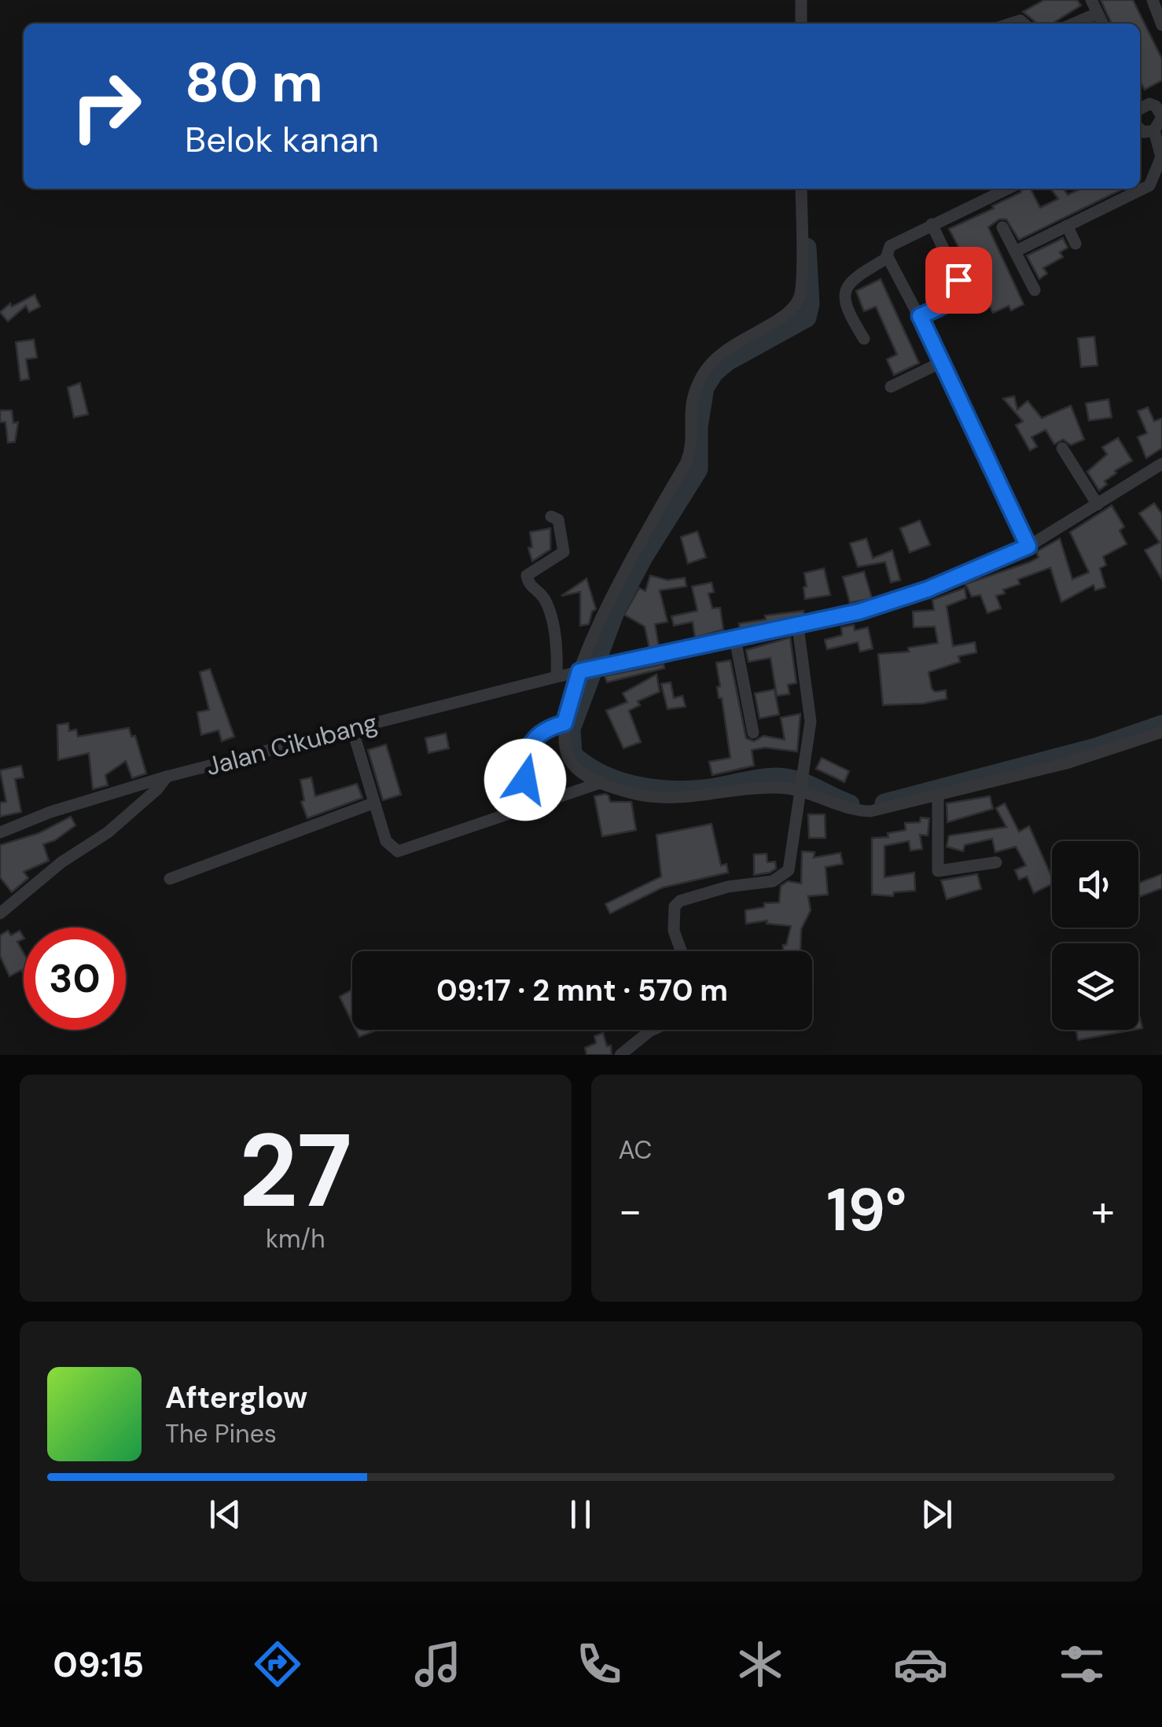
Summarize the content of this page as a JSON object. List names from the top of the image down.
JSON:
{
  "streets": {
    "street": ["Jalan Cikubang"]
  },
  "page": {
    "turn": ["80 m", "Belok kanan"],
    "limit": "30",
    "trip": "09:17 · 2 mnt · 570 m",
    "tile": [
      ["27", "km/h"],
      "AC"
    ],
    "heat": ["−", "19°", "+"],
    "song": ["Afterglow", "The Pines"],
    "tabs": "09:15"
  }
}
